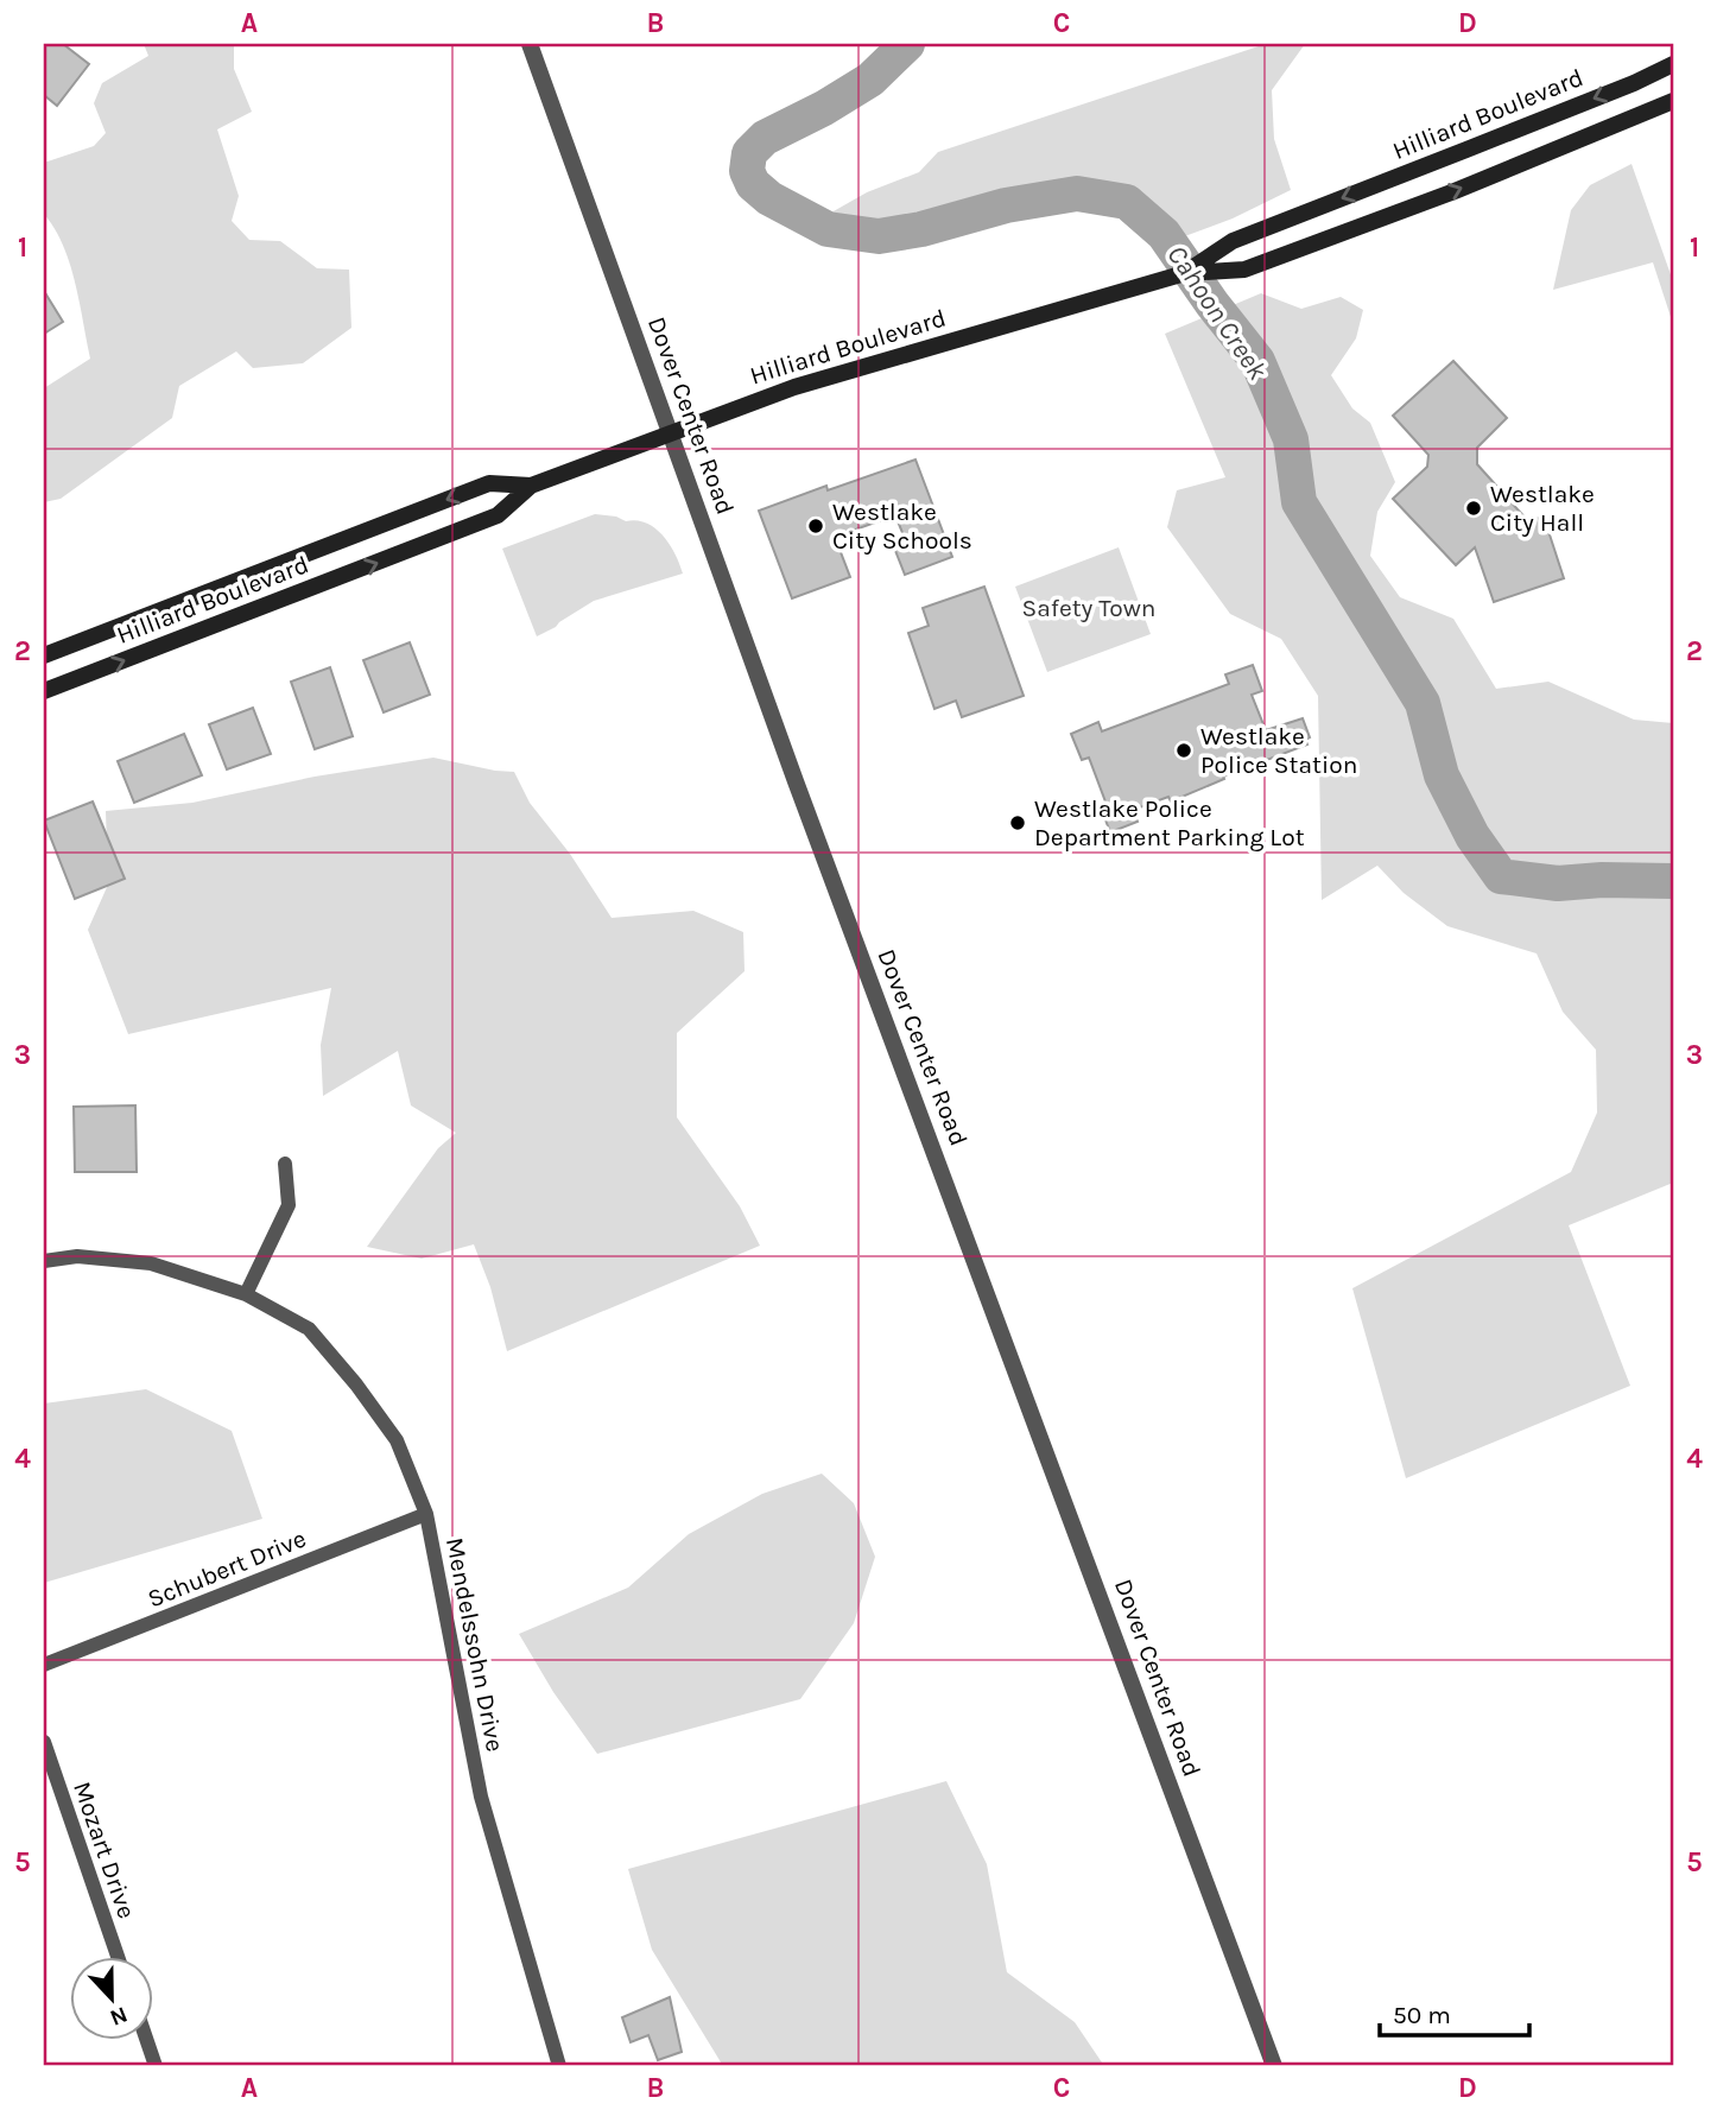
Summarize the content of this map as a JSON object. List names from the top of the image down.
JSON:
{
  "streets": {
    "main road": ["Hilliard Boulevard"],
    "street": [
      "Dover Center Road",
      "Schubert Drive",
      "Mendelssohn Drive",
      "Mozart Drive"
    ]
  },
  "crossings": [
    ["Hilliard Boulevard", "Dover Center Road"],
    ["Schubert Drive", "Mendelssohn Drive"]
  ],
  "water": ["Cahoon Creek"],
  "parks": ["Safety Town"],
  "places": [
    "Westlake City Hall",
    "Westlake City Schools",
    "Westlake Police Station",
    "Westlake Police Department Parking Lot"
  ],
  "scale_bar": "50 m",
  "north": "bottom",
  "grid": {
    "columns": [
      "A",
      "B",
      "C",
      "D"
    ],
    "rows": [
      "1",
      "2",
      "3",
      "4",
      "5"
    ]
  }
}
